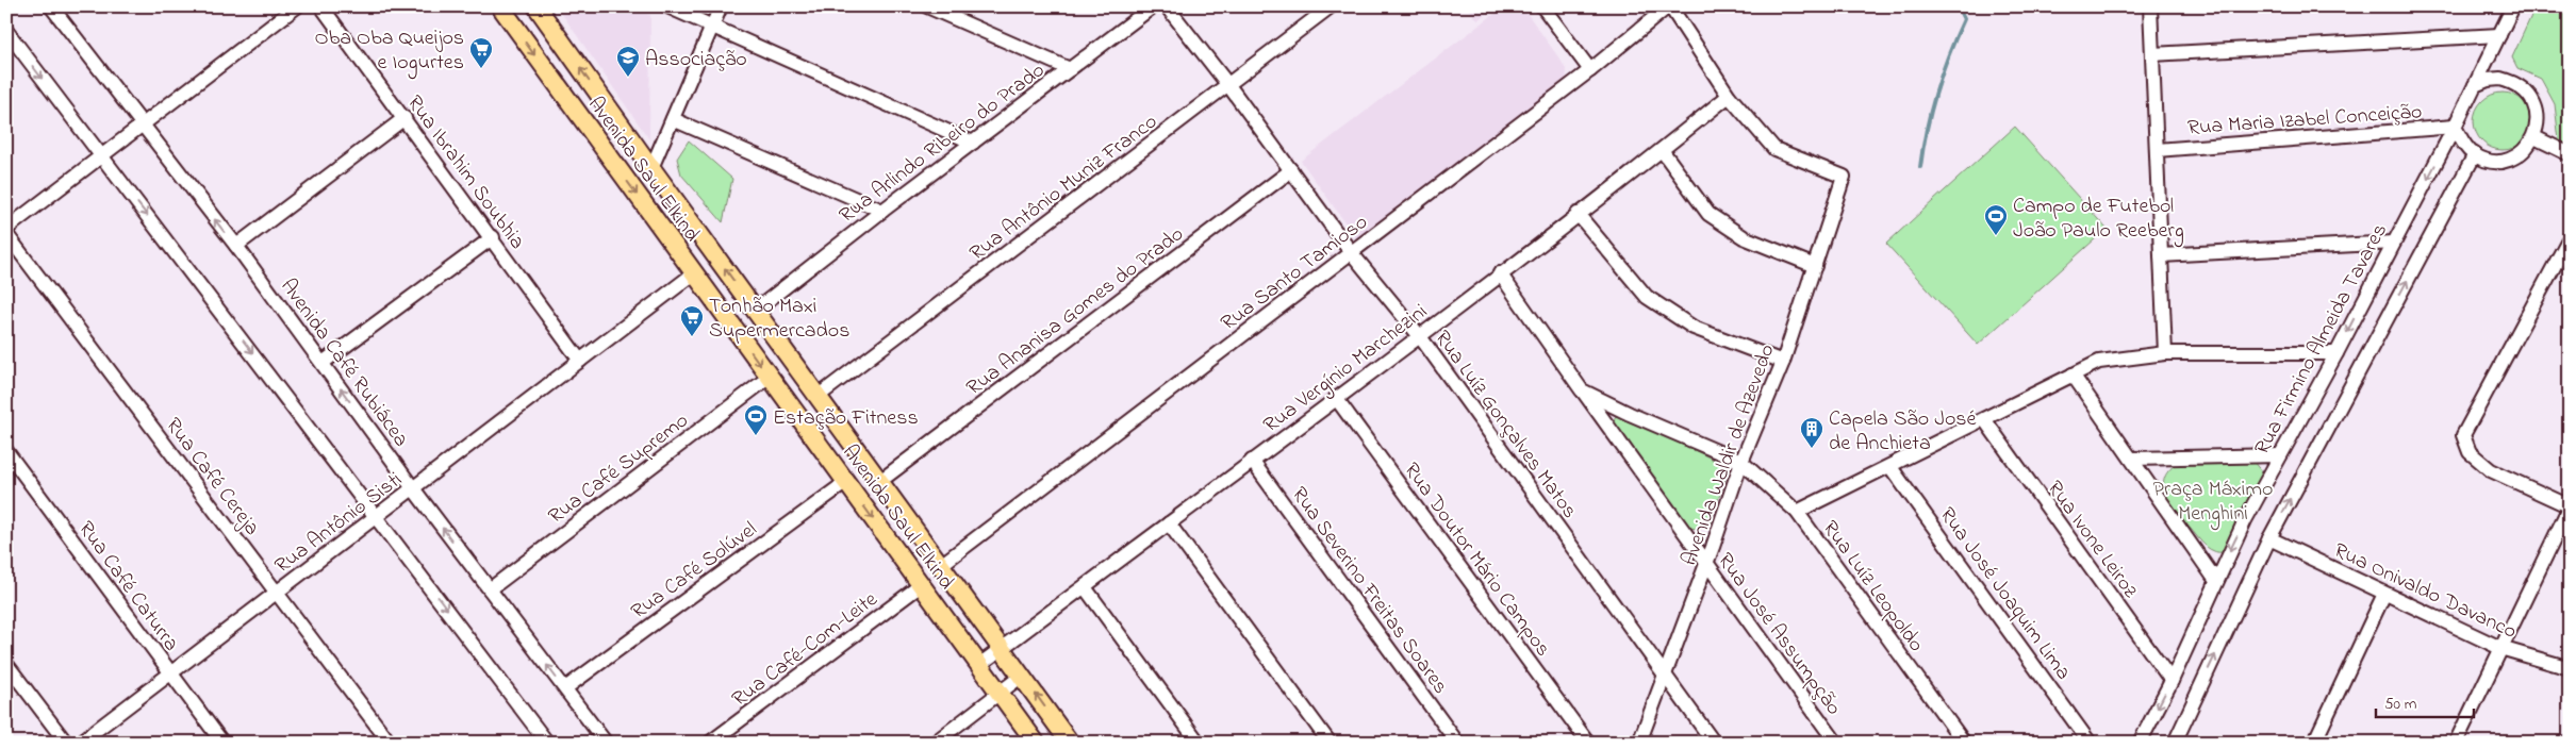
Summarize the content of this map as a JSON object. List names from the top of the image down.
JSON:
{
  "streets": {
    "main road": ["Avenida Saul Elkind"],
    "street": [
      "Rua Maria Izabel Conceição",
      "Rua Arlindo Ribeiro do Prado",
      "Rua Ibrahim Soubhia",
      "Rua Antônio Muniz Franco",
      "Rua Santo Tamioso",
      "Rua Ananisa Gomes do Prado",
      "Rua Firmino Almeida Tavares",
      "Avenida Café Rubiácea",
      "Rua Vergínio Marchezini",
      "Rua Luíz Gonçalves Matos",
      "Avenida Waldir de Azevedo",
      "Rua Café Supremo",
      "Rua Café Cereja",
      "Rua Antônio Sisti",
      "Rua Ivone Leiroz",
      "Rua Doutor Mário Campos",
      "Rua Café Solúvel",
      "Rua Café Caturra",
      "Rua Luíz Leopoldo",
      "Rua Severino Freitas Soares",
      "Rua Onivaldo Davanco",
      "Rua José Joaquim Lima",
      "Rua José Assumpção",
      "Rua Café-Com-Leite"
    ]
  },
  "crossings": [
    ["Rua Maria Izabel Conceição", "Rua Firmino Almeida Tavares"],
    ["Rua Arlindo Ribeiro do Prado", "Avenida Saul Elkind"],
    ["Avenida Saul Elkind", "Rua Antônio Muniz Franco"],
    ["Avenida Saul Elkind", "Rua Santo Tamioso"],
    ["Avenida Saul Elkind", "Rua Ananisa Gomes do Prado"],
    ["Avenida Saul Elkind", "Rua Vergínio Marchezini"],
    ["Avenida Saul Elkind", "Rua Café Supremo"],
    ["Avenida Saul Elkind", "Rua Antônio Sisti"],
    ["Avenida Saul Elkind", "Rua Café Solúvel"],
    ["Avenida Saul Elkind", "Rua Café-Com-Leite"],
    ["Rua Ibrahim Soubhia", "Rua Antônio Sisti"],
    ["Rua Antônio Muniz Franco", "Rua Luíz Gonçalves Matos"],
    ["Rua Santo Tamioso", "Rua Luíz Gonçalves Matos"],
    ["Rua Ananisa Gomes do Prado", "Rua Luíz Gonçalves Matos"],
    ["Rua Firmino Almeida Tavares", "Rua Ivone Leiroz"],
    ["Avenida Café Rubiácea", "Rua Café Supremo"],
    ["Avenida Café Rubiácea", "Rua Antônio Sisti"],
    ["Avenida Café Rubiácea", "Rua Café Solúvel"],
    ["Rua Vergínio Marchezini", "Rua Luíz Gonçalves Matos"],
    ["Rua Vergínio Marchezini", "Avenida Waldir de Azevedo"],
    ["Rua Vergínio Marchezini", "Rua Doutor Mário Campos"],
    ["Rua Vergínio Marchezini", "Rua Severino Freitas Soares"],
    ["Rua Vergínio Marchezini", "Rua José Assumpção"],
    ["Rua Luíz Gonçalves Matos", "Avenida Waldir de Azevedo"],
    ["Avenida Waldir de Azevedo", "Rua Luíz Leopoldo"],
    ["Avenida Waldir de Azevedo", "Rua José Assumpção"],
    ["Rua Café Cereja", "Rua Antônio Sisti"],
    ["Rua Antônio Sisti", "Rua Café Caturra"],
    ["Rua Luíz Leopoldo", "Rua José Assumpção"]
  ],
  "parks": ["Praça Máximo Menghini"],
  "places": {
    "supermarket": ["Oba Oba Queijos e Iogurtes", "Tonhão Maxi Supermercados"],
    "school or university": ["Associação"],
    "sports": ["Campo de Futebol João Paulo Reeberg", "Estação Fitness"],
    "building": ["Capela São José de Anchieta"]
  },
  "scale_bar": "50 m"
}
